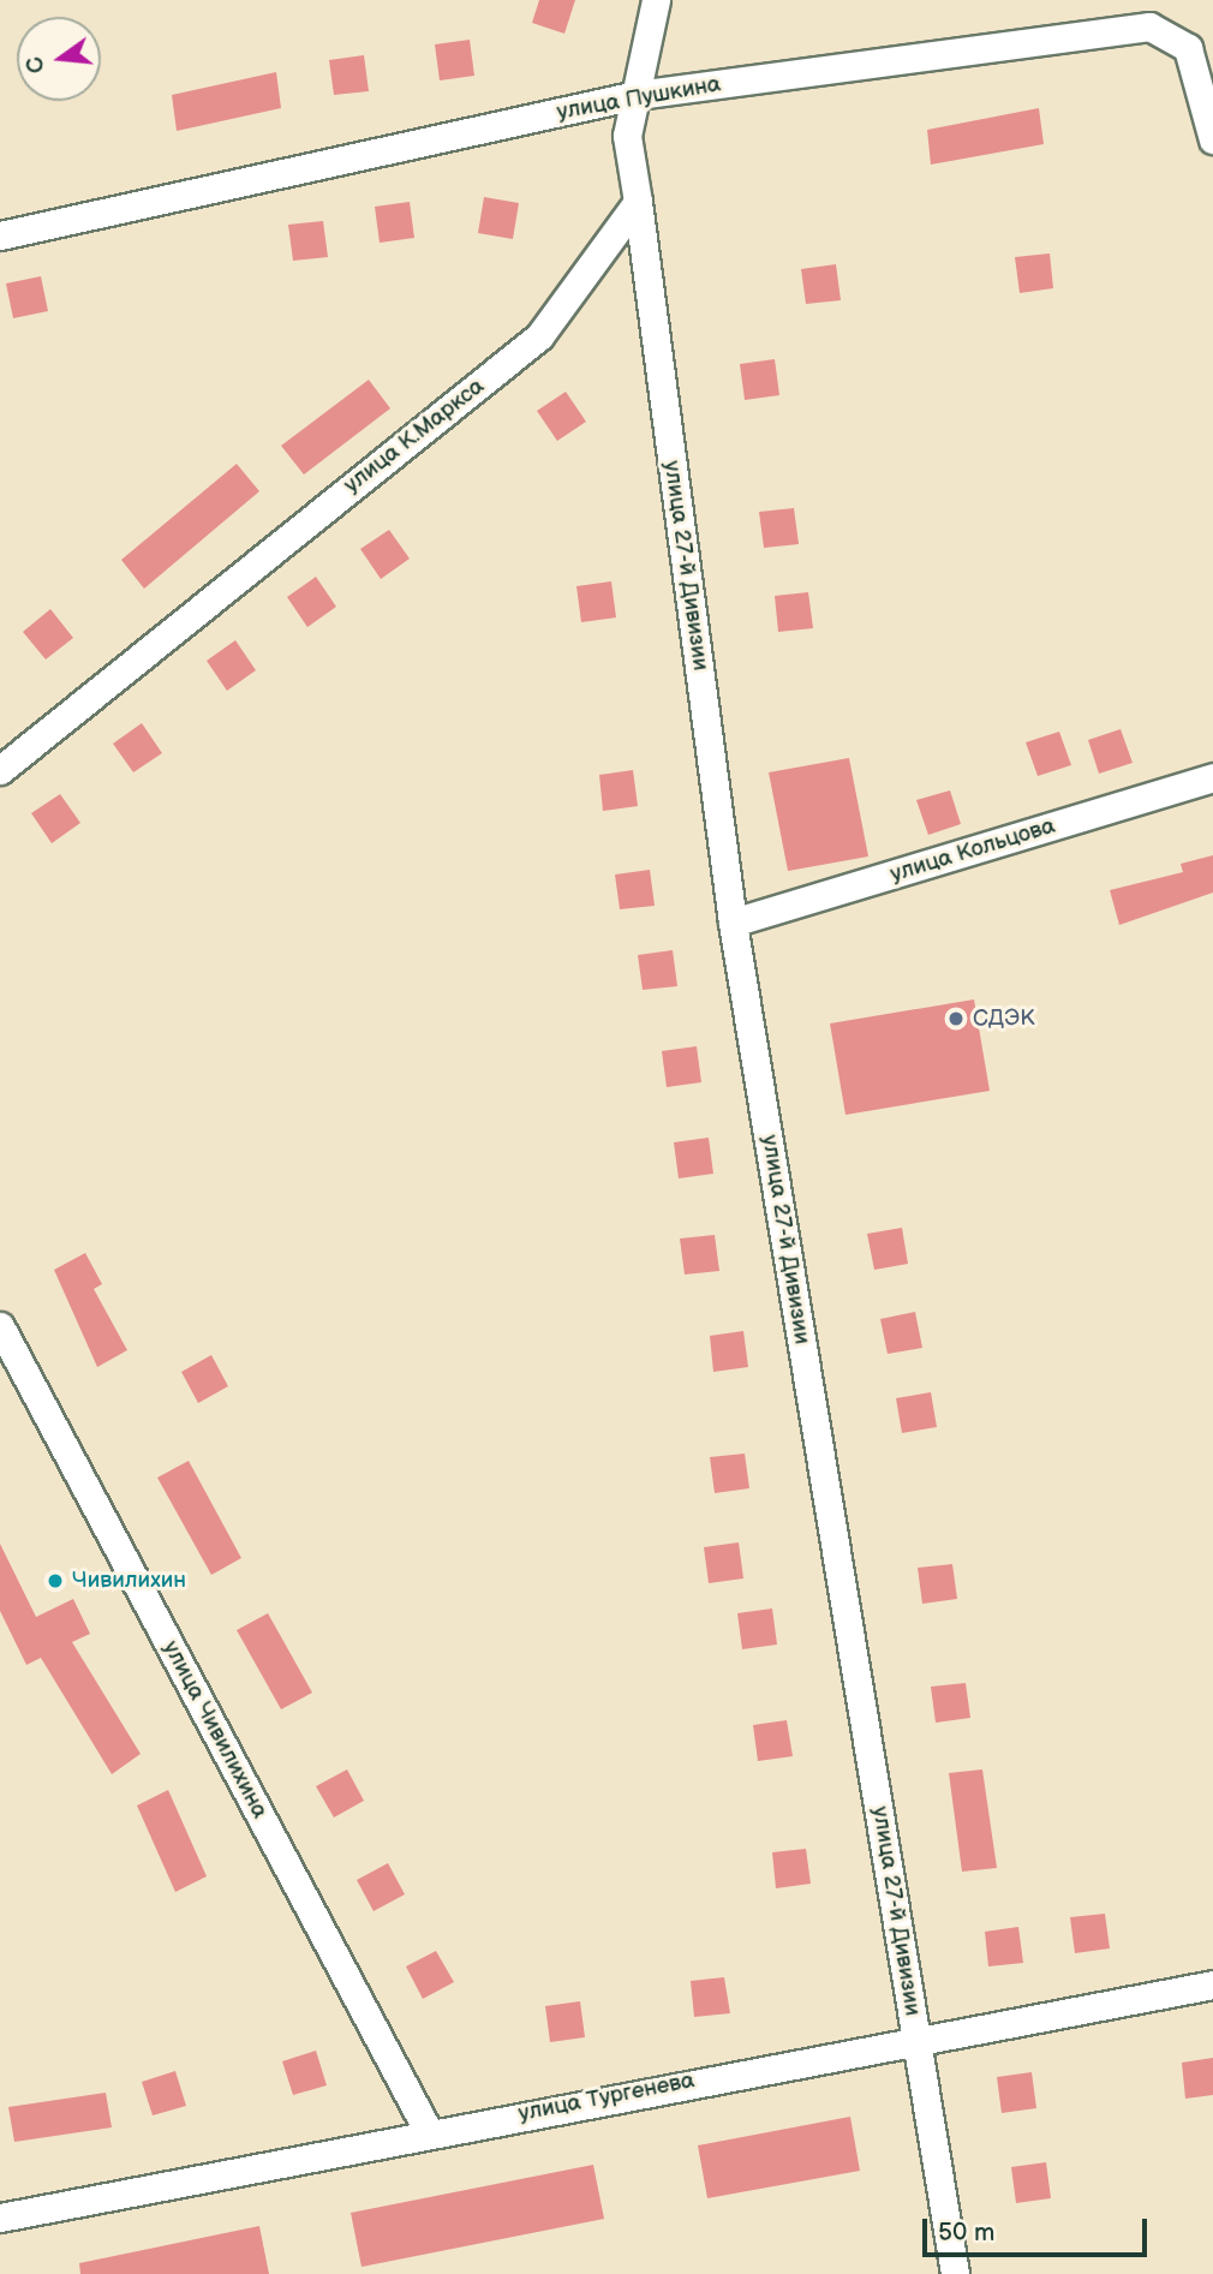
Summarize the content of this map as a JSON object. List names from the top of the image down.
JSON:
{
  "streets": {
    "street": [
      "улица Пушкина",
      "улица К.Маркса",
      "улица 27-й Дивизии",
      "улица Кольцова",
      "улица Чивилихина",
      "улица Тургенева"
    ]
  },
  "crossings": [
    ["улица К.Маркса", "улица 27-й Дивизии"],
    ["улица 27-й Дивизии", "улица Кольцова"],
    ["улица 27-й Дивизии", "улица Тургенева"],
    ["улица Чивилихина", "улица Тургенева"]
  ],
  "places": ["СДЭК", "Чивилихин"],
  "scale_bar": "50 m",
  "north": "left"
}
